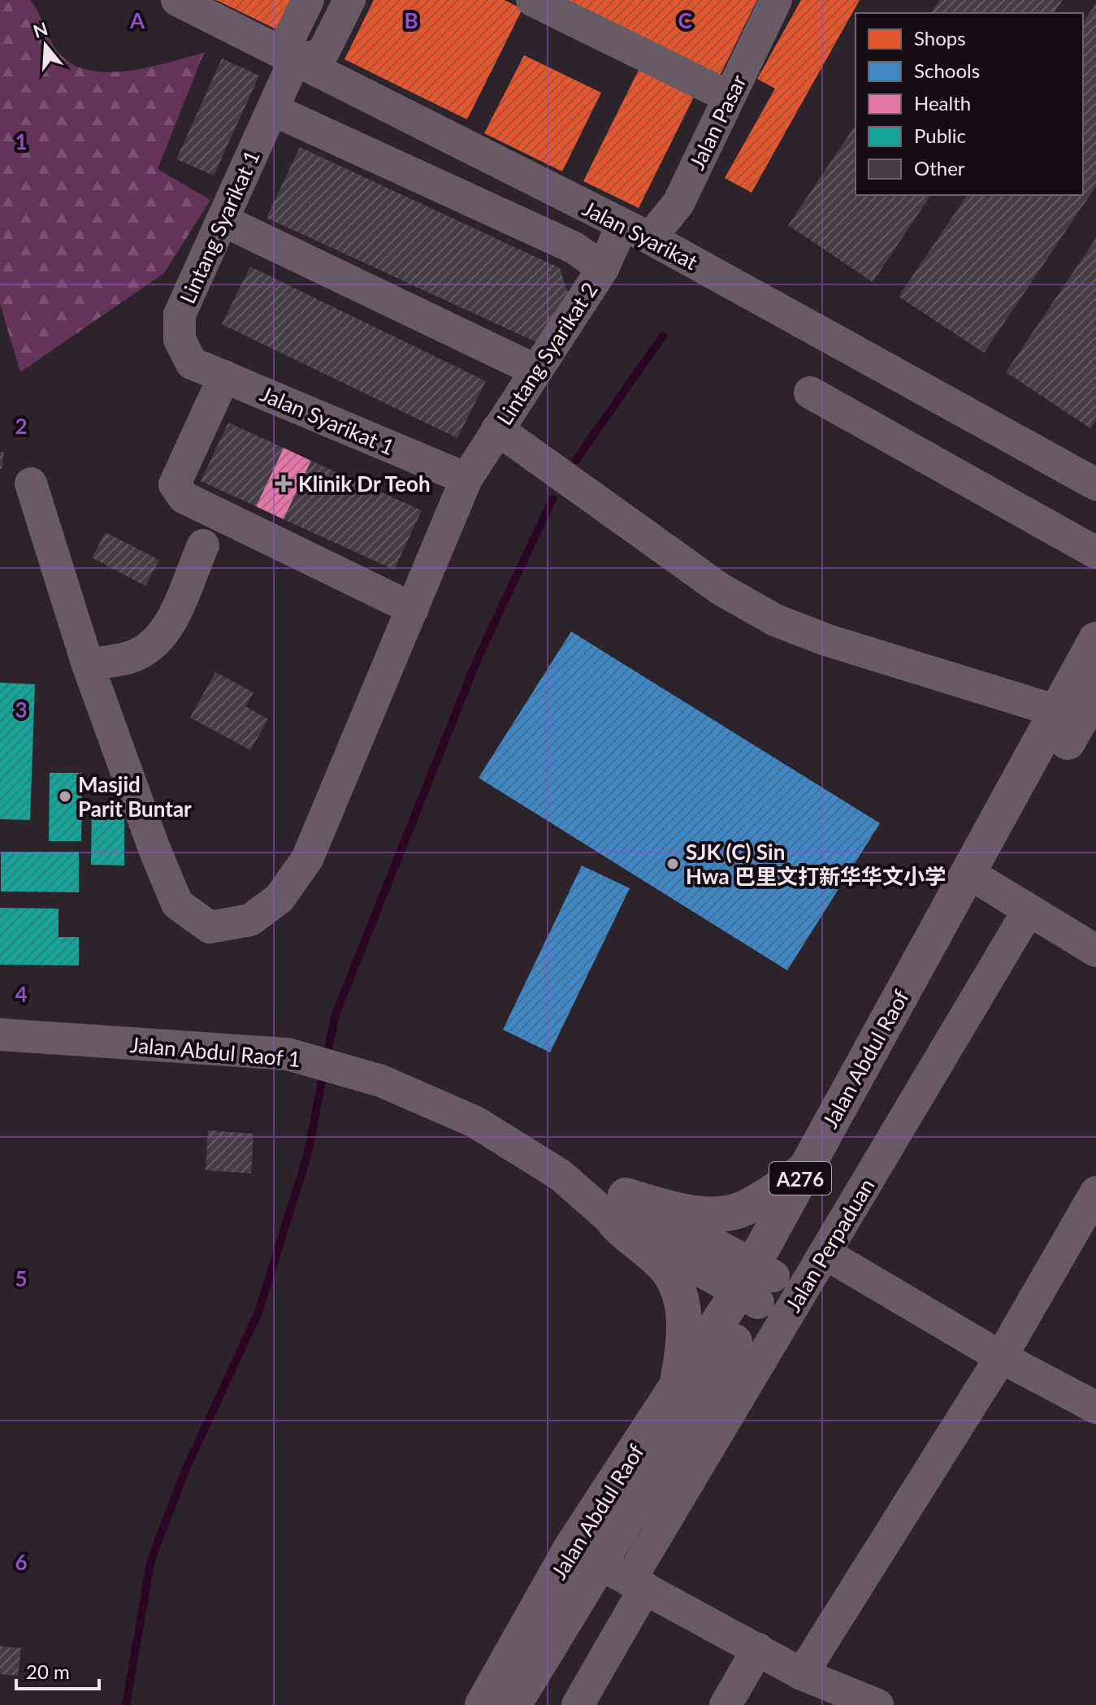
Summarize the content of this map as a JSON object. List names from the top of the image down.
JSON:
{
  "streets": {
    "main road": ["Jalan Abdul Raof", "A276"],
    "street": [
      "Jalan Pasar",
      "Lintang Syarikat 1",
      "Jalan Syarikat",
      "Lintang Syarikat 2",
      "Jalan Syarikat 1",
      "Jalan Abdul Raof 1",
      "Jalan Perpaduan"
    ]
  },
  "crossings": [
    ["Jalan Pasar", "Jalan Syarikat"],
    ["Jalan Pasar", "Lintang Syarikat 2"],
    ["Lintang Syarikat 1", "Jalan Syarikat"],
    ["Lintang Syarikat 1", "Jalan Syarikat 1"],
    ["Jalan Syarikat", "Lintang Syarikat 2"],
    ["Lintang Syarikat 2", "Jalan Syarikat 1"],
    ["Jalan Abdul Raof 1", "Jalan Abdul Raof"]
  ],
  "places": {
    "health": ["Klinik Dr Teoh"],
    "other": ["Masjid Parit Buntar", "SJK (C) Sin Hwa 巴里文打新华华文小学"]
  },
  "legend": [
    "Shops",
    "Schools",
    "Health",
    "Public",
    "Other"
  ],
  "scale_bar": "20 m",
  "north": "top",
  "grid": {
    "columns": ["A", "B", "C"],
    "rows": [
      "1",
      "2",
      "3",
      "4",
      "5",
      "6"
    ]
  }
}
